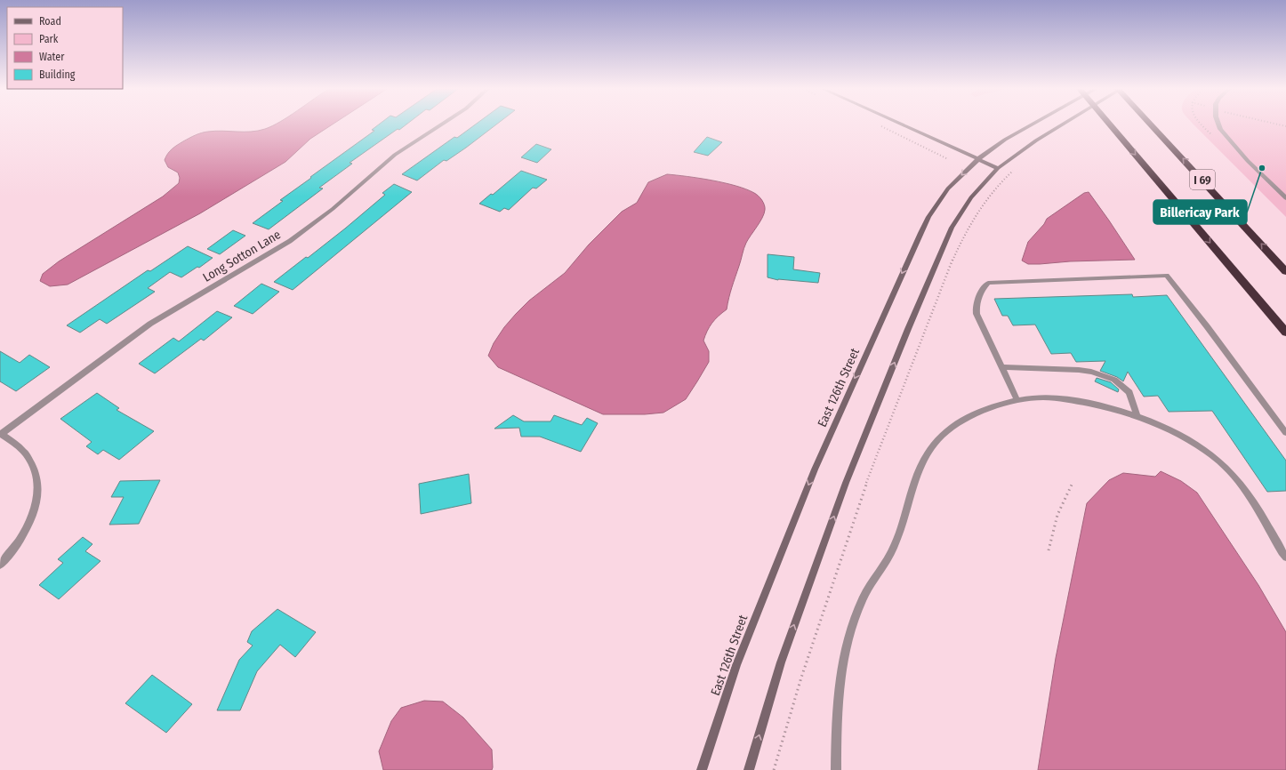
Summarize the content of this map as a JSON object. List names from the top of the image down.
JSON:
{
  "streets": {
    "highway": ["I 69"],
    "main road": ["East 126th Street"],
    "street": ["Long Sotton Lane"]
  },
  "places": ["Billericay Park"],
  "legend": [
    "Road",
    "Park",
    "Water",
    "Building"
  ]
}
